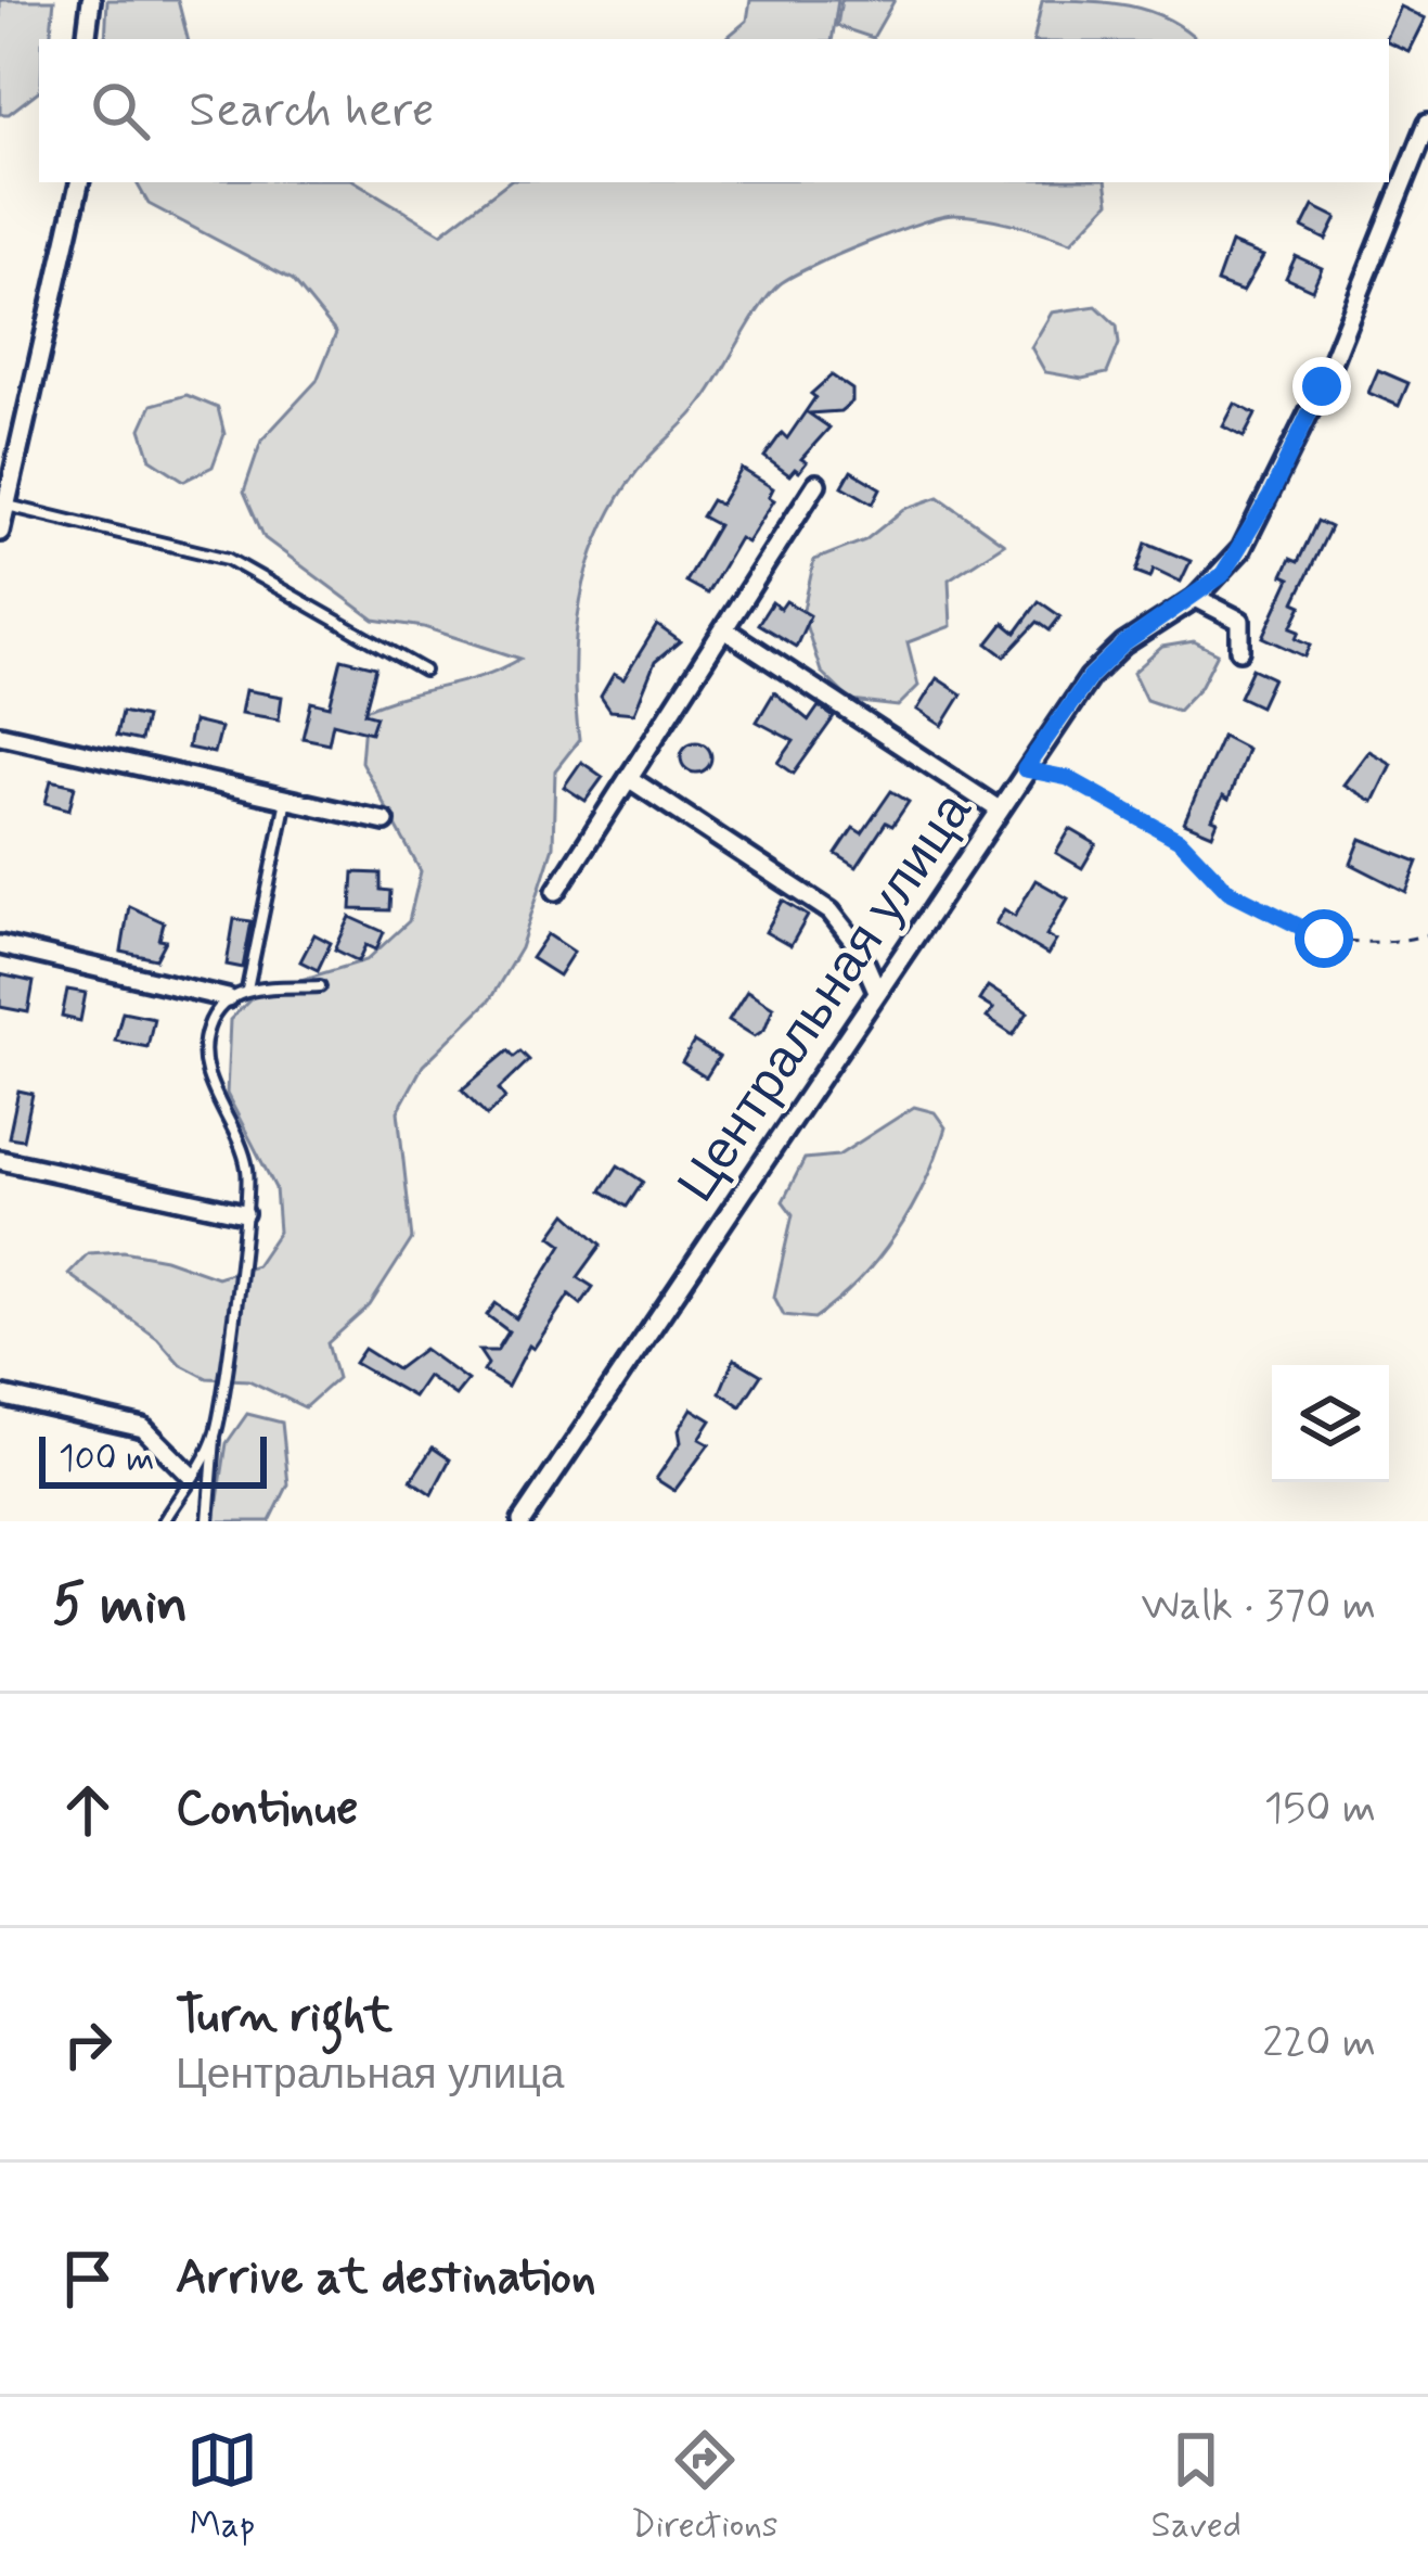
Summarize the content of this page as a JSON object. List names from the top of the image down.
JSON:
{
  "streets": {
    "street": ["Центральная улица"]
  },
  "scale_bar": "100 m",
  "page": {
    "search": "Search here",
    "scale": "100 m",
    "heading": ["5 min", "Walk · 370 m"],
    "list": [
      ["Continue", "150 m"],
      ["Turn right", "Центральная улица", "220 m"],
      "Arrive at destination"
    ],
    "nav": ["Map", "Directions", "Saved"]
  }
}
